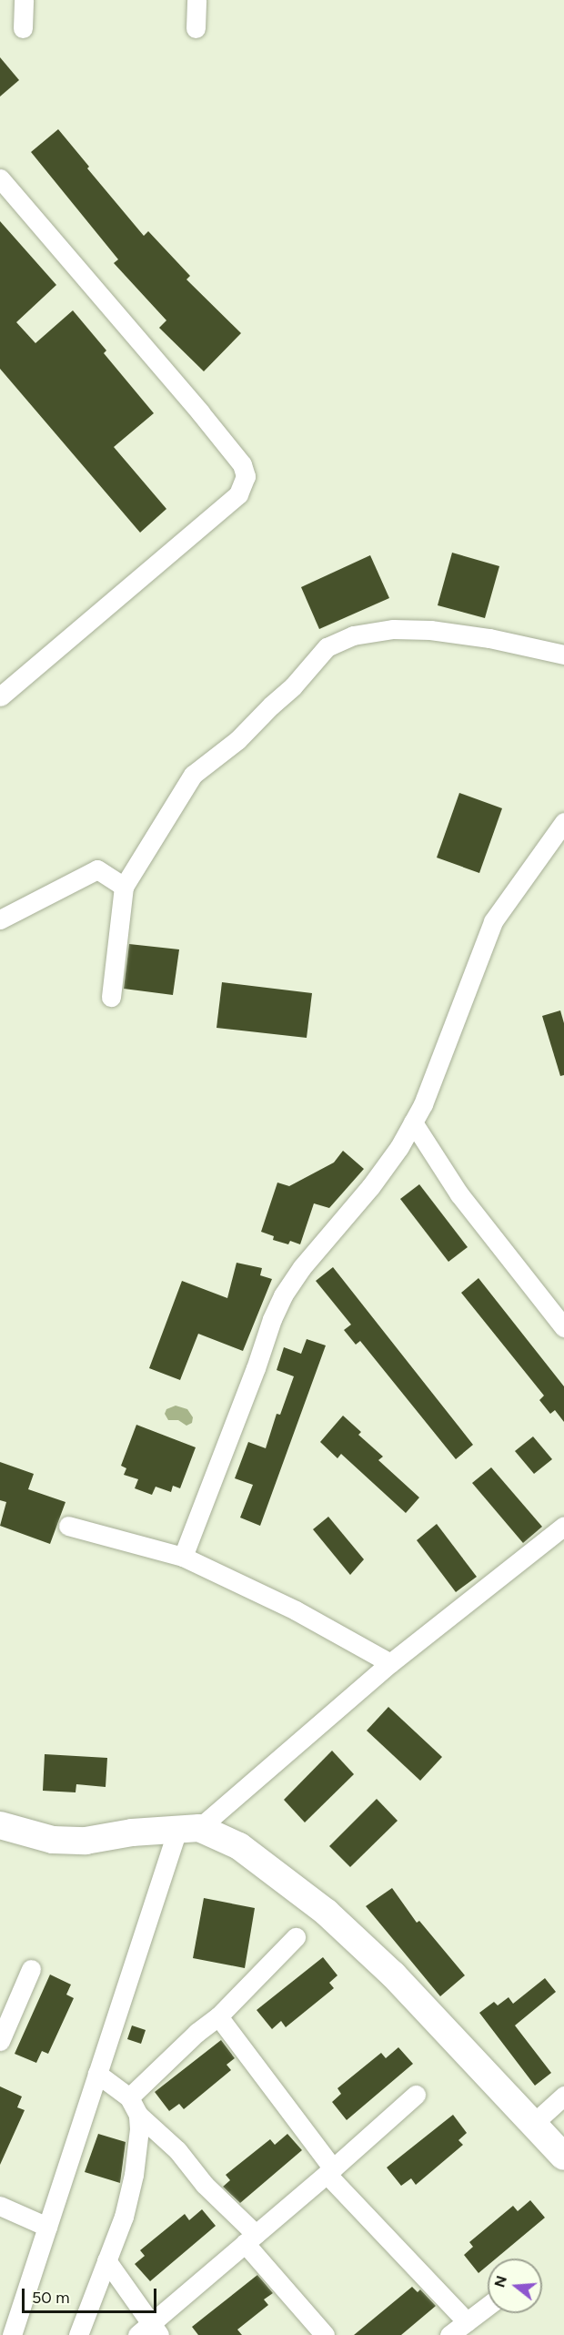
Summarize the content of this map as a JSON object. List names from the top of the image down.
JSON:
{
  "scale_bar": "50 m",
  "north": "left"
}
